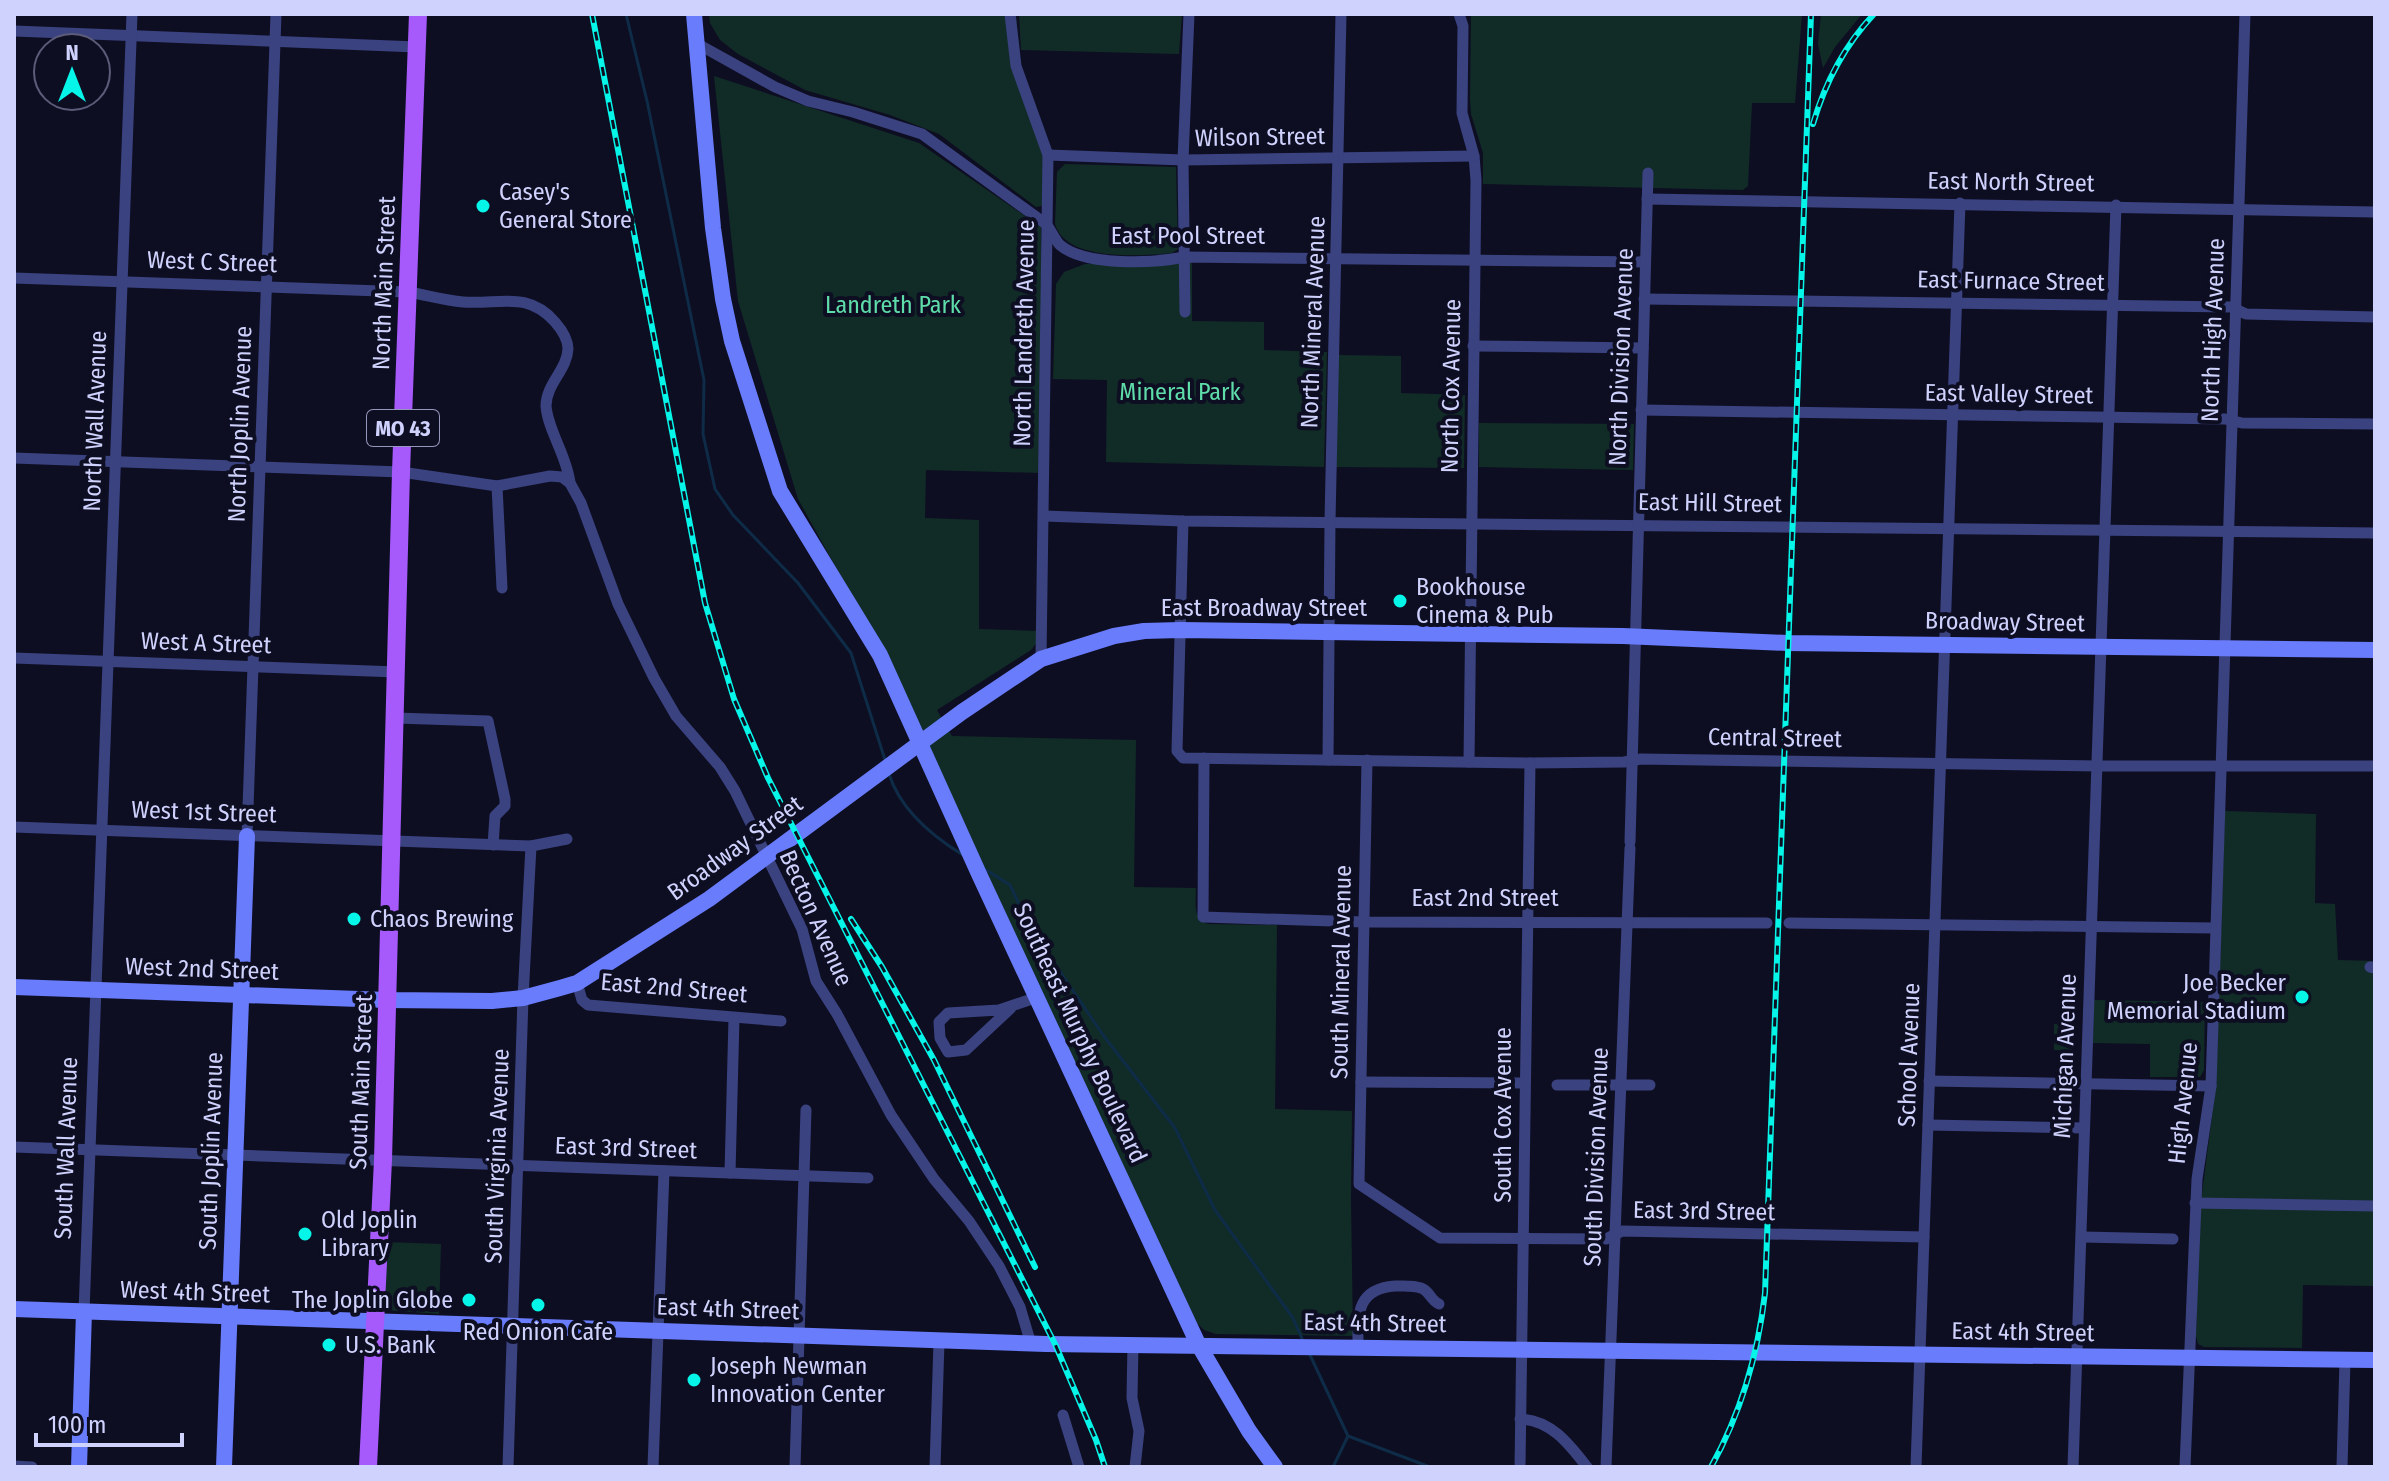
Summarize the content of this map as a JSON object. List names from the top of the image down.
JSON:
{
  "streets": {
    "main road": ["North Main Street", "MO 43", "South Main Street"],
    "street": [
      "Wilson Street",
      "East North Street",
      "East Pool Street",
      "West C Street",
      "East Furnace Street",
      "North Mineral Avenue",
      "North High Avenue",
      "North Landreth Avenue",
      "North Division Avenue",
      "North Cox Avenue",
      "East Valley Street",
      "North Wall Avenue",
      "North Joplin Avenue",
      "East Hill Street",
      "East Broadway Street",
      "Broadway Street",
      "West A Street",
      "Central Street",
      "West 1st Street",
      "East 2nd Street",
      "Becton Avenue",
      "West 2nd Street",
      "South Mineral Avenue",
      "Southeast Murphy Boulevard",
      "School Avenue",
      "Michigan Avenue",
      "High Avenue",
      "South Cox Avenue",
      "South Wall Avenue",
      "East 3rd Street",
      "South Joplin Avenue",
      "South Virginia Avenue",
      "South Division Avenue",
      "West 4th Street",
      "East 4th Street"
    ]
  },
  "crossings": [
    ["Wilson Street", "North Mineral Avenue"],
    ["Wilson Street", "North Landreth Avenue"],
    ["Wilson Street", "North Cox Avenue"],
    ["East North Street", "North High Avenue"],
    ["East North Street", "North Division Avenue"],
    ["East North Street", "School Avenue"],
    ["East North Street", "Michigan Avenue"],
    ["East Pool Street", "North Mineral Avenue"],
    ["East Pool Street", "North Landreth Avenue"],
    ["East Pool Street", "North Division Avenue"],
    ["East Pool Street", "North Cox Avenue"],
    ["East Pool Street", "Southeast Murphy Boulevard"],
    ["West C Street", "North Main Street"],
    ["West C Street", "North Wall Avenue"],
    ["West C Street", "North Joplin Avenue"],
    ["West C Street", "Becton Avenue"],
    ["East Furnace Street", "North High Avenue"],
    ["East Furnace Street", "North Division Avenue"],
    ["East Furnace Street", "School Avenue"],
    ["East Furnace Street", "Michigan Avenue"],
    ["North Main Street", "West A Street"],
    ["North Main Street", "West 1st Street"],
    ["North Main Street", "South Main Street"],
    ["North Mineral Avenue", "East Hill Street"],
    ["North Mineral Avenue", "East Broadway Street"],
    ["North High Avenue", "East Valley Street"],
    ["North High Avenue", "East Hill Street"],
    ["North High Avenue", "Broadway Street"],
    ["North High Avenue", "High Avenue"],
    ["North Landreth Avenue", "East Hill Street"],
    ["North Landreth Avenue", "East Broadway Street"],
    ["North Division Avenue", "East Valley Street"],
    ["North Division Avenue", "East Hill Street"],
    ["North Division Avenue", "East Broadway Street"],
    ["North Division Avenue", "Broadway Street"],
    ["North Division Avenue", "South Division Avenue"],
    ["North Cox Avenue", "East Hill Street"],
    ["North Cox Avenue", "East Broadway Street"],
    ["North Cox Avenue", "Central Street"],
    ["East Valley Street", "School Avenue"],
    ["East Valley Street", "Michigan Avenue"],
    ["North Wall Avenue", "West A Street"],
    ["North Wall Avenue", "West 1st Street"],
    ["North Wall Avenue", "South Wall Avenue"],
    ["North Joplin Avenue", "West A Street"],
    ["North Joplin Avenue", "West 1st Street"],
    ["North Joplin Avenue", "South Joplin Avenue"],
    ["East Hill Street", "School Avenue"],
    ["East Hill Street", "Michigan Avenue"],
    ["East Broadway Street", "Broadway Street"],
    ["East Broadway Street", "Central Street"],
    ["East Broadway Street", "South Division Avenue"],
    ["Broadway Street", "East 2nd Street"],
    ["Broadway Street", "School Avenue"],
    ["Broadway Street", "Michigan Avenue"],
    ["Broadway Street", "High Avenue"],
    ["Broadway Street", "South Virginia Avenue"],
    ["Broadway Street", "South Division Avenue"],
    ["Central Street", "East 2nd Street"],
    ["Central Street", "South Mineral Avenue"],
    ["Central Street", "School Avenue"],
    ["Central Street", "Michigan Avenue"],
    ["Central Street", "High Avenue"],
    ["Central Street", "South Cox Avenue"],
    ["Central Street", "South Division Avenue"],
    ["West 1st Street", "South Main Street"],
    ["West 1st Street", "South Wall Avenue"],
    ["West 1st Street", "South Joplin Avenue"],
    ["West 1st Street", "South Virginia Avenue"],
    ["East 2nd Street", "South Mineral Avenue"],
    ["East 2nd Street", "South Cox Avenue"],
    ["East 2nd Street", "South Division Avenue"],
    ["Becton Avenue", "East 4th Street"],
    ["West 2nd Street", "South Main Street"],
    ["West 2nd Street", "South Wall Avenue"],
    ["West 2nd Street", "South Joplin Avenue"],
    ["South Mineral Avenue", "East 3rd Street"],
    ["Southeast Murphy Boulevard", "East 4th Street"],
    ["School Avenue", "East 3rd Street"],
    ["School Avenue", "East 4th Street"],
    ["Michigan Avenue", "East 4th Street"],
    ["South Main Street", "East 3rd Street"],
    ["South Main Street", "West 4th Street"],
    ["South Main Street", "East 4th Street"],
    ["High Avenue", "East 4th Street"],
    ["South Cox Avenue", "East 3rd Street"],
    ["South Cox Avenue", "East 4th Street"],
    ["South Wall Avenue", "East 3rd Street"],
    ["South Wall Avenue", "West 4th Street"],
    ["East 3rd Street", "South Joplin Avenue"],
    ["East 3rd Street", "South Virginia Avenue"],
    ["East 3rd Street", "South Division Avenue"],
    ["South Joplin Avenue", "West 4th Street"],
    ["South Virginia Avenue", "East 4th Street"],
    ["South Division Avenue", "East 4th Street"],
    ["West 4th Street", "East 4th Street"]
  ],
  "parks": ["Landreth Park", "Mineral Park"],
  "places": [
    "Casey's General Store",
    "Bookhouse Cinema & Pub",
    "Chaos Brewing",
    "Joe Becker Memorial Stadium",
    "Old Joplin Library",
    "The Joplin Globe",
    "Red Onion Cafe",
    "U.S. Bank",
    "Joseph Newman Innovation Center"
  ],
  "scale_bar": "100 m",
  "north": "top"
}
